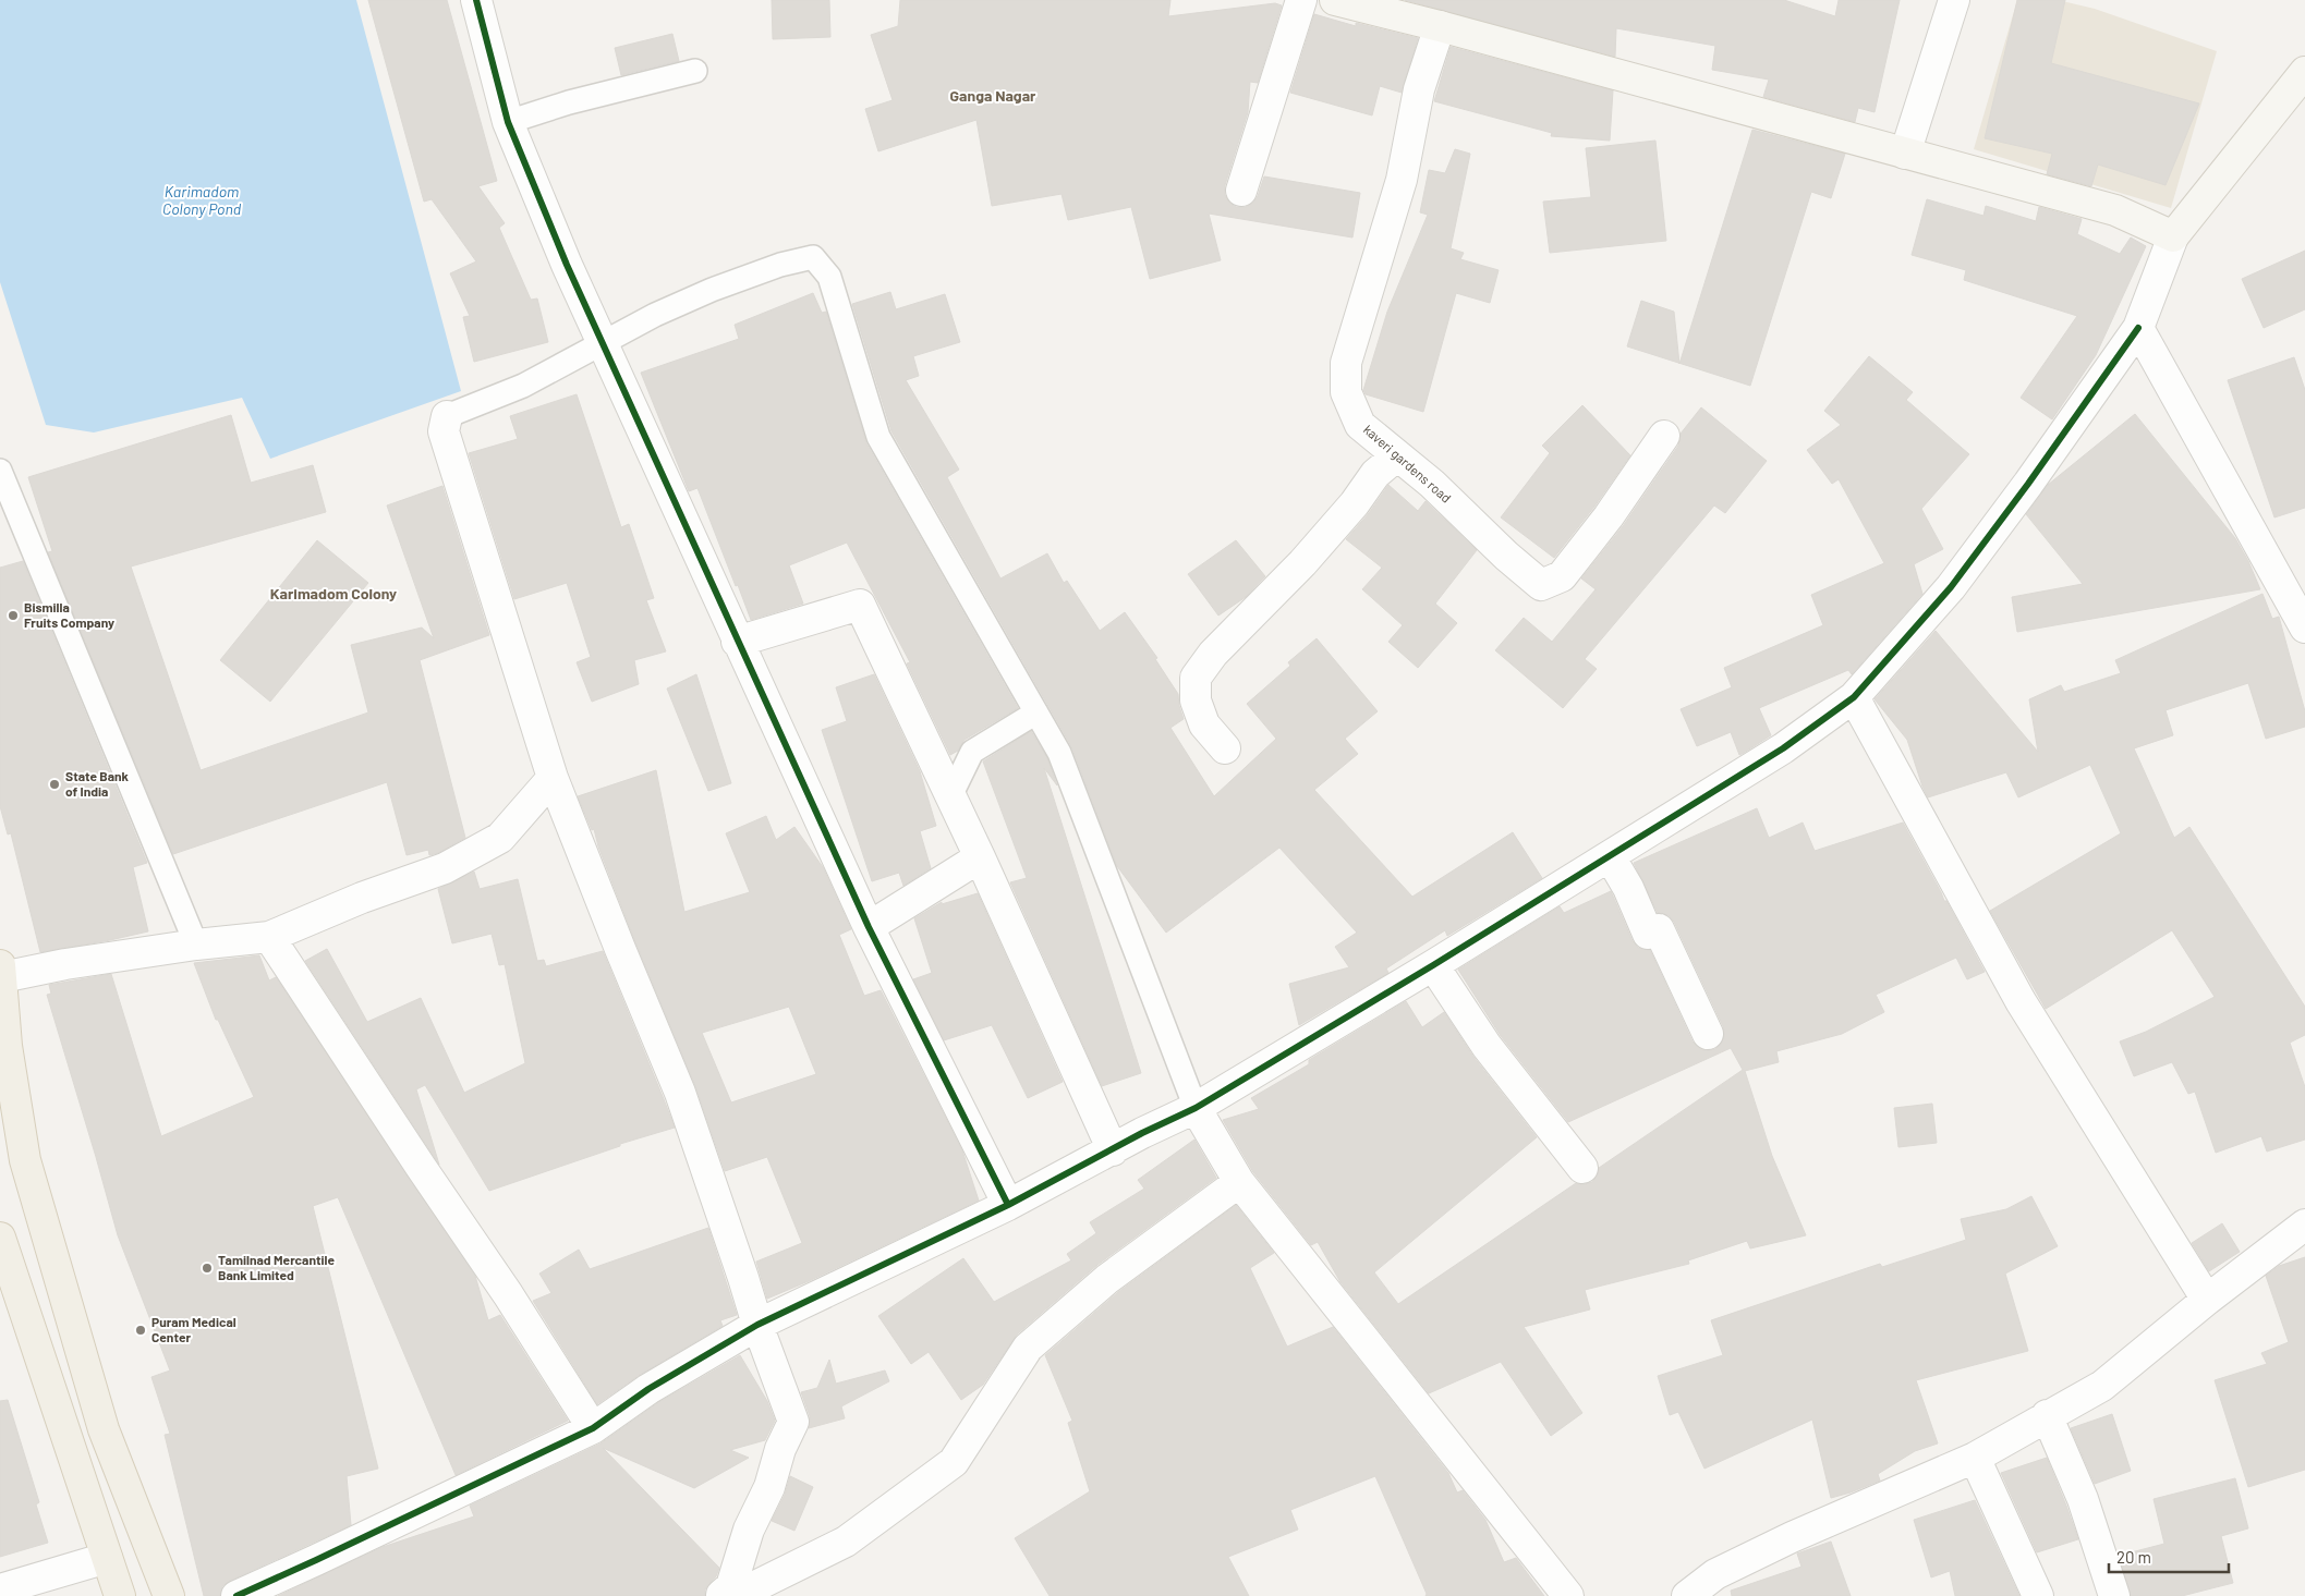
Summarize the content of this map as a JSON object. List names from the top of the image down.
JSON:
{
  "streets": {
    "street": ["kaveri gardens road"]
  },
  "districts": ["Ganga Nagar", "Karimadom Colony"],
  "water": ["Karimadom Colony Pond"],
  "places": [
    "Bismilla Fruits Company",
    "State Bank of India",
    "Tamilnad Mercantile Bank Limited",
    "Puram Medical Center"
  ],
  "scale_bar": "20 m"
}
